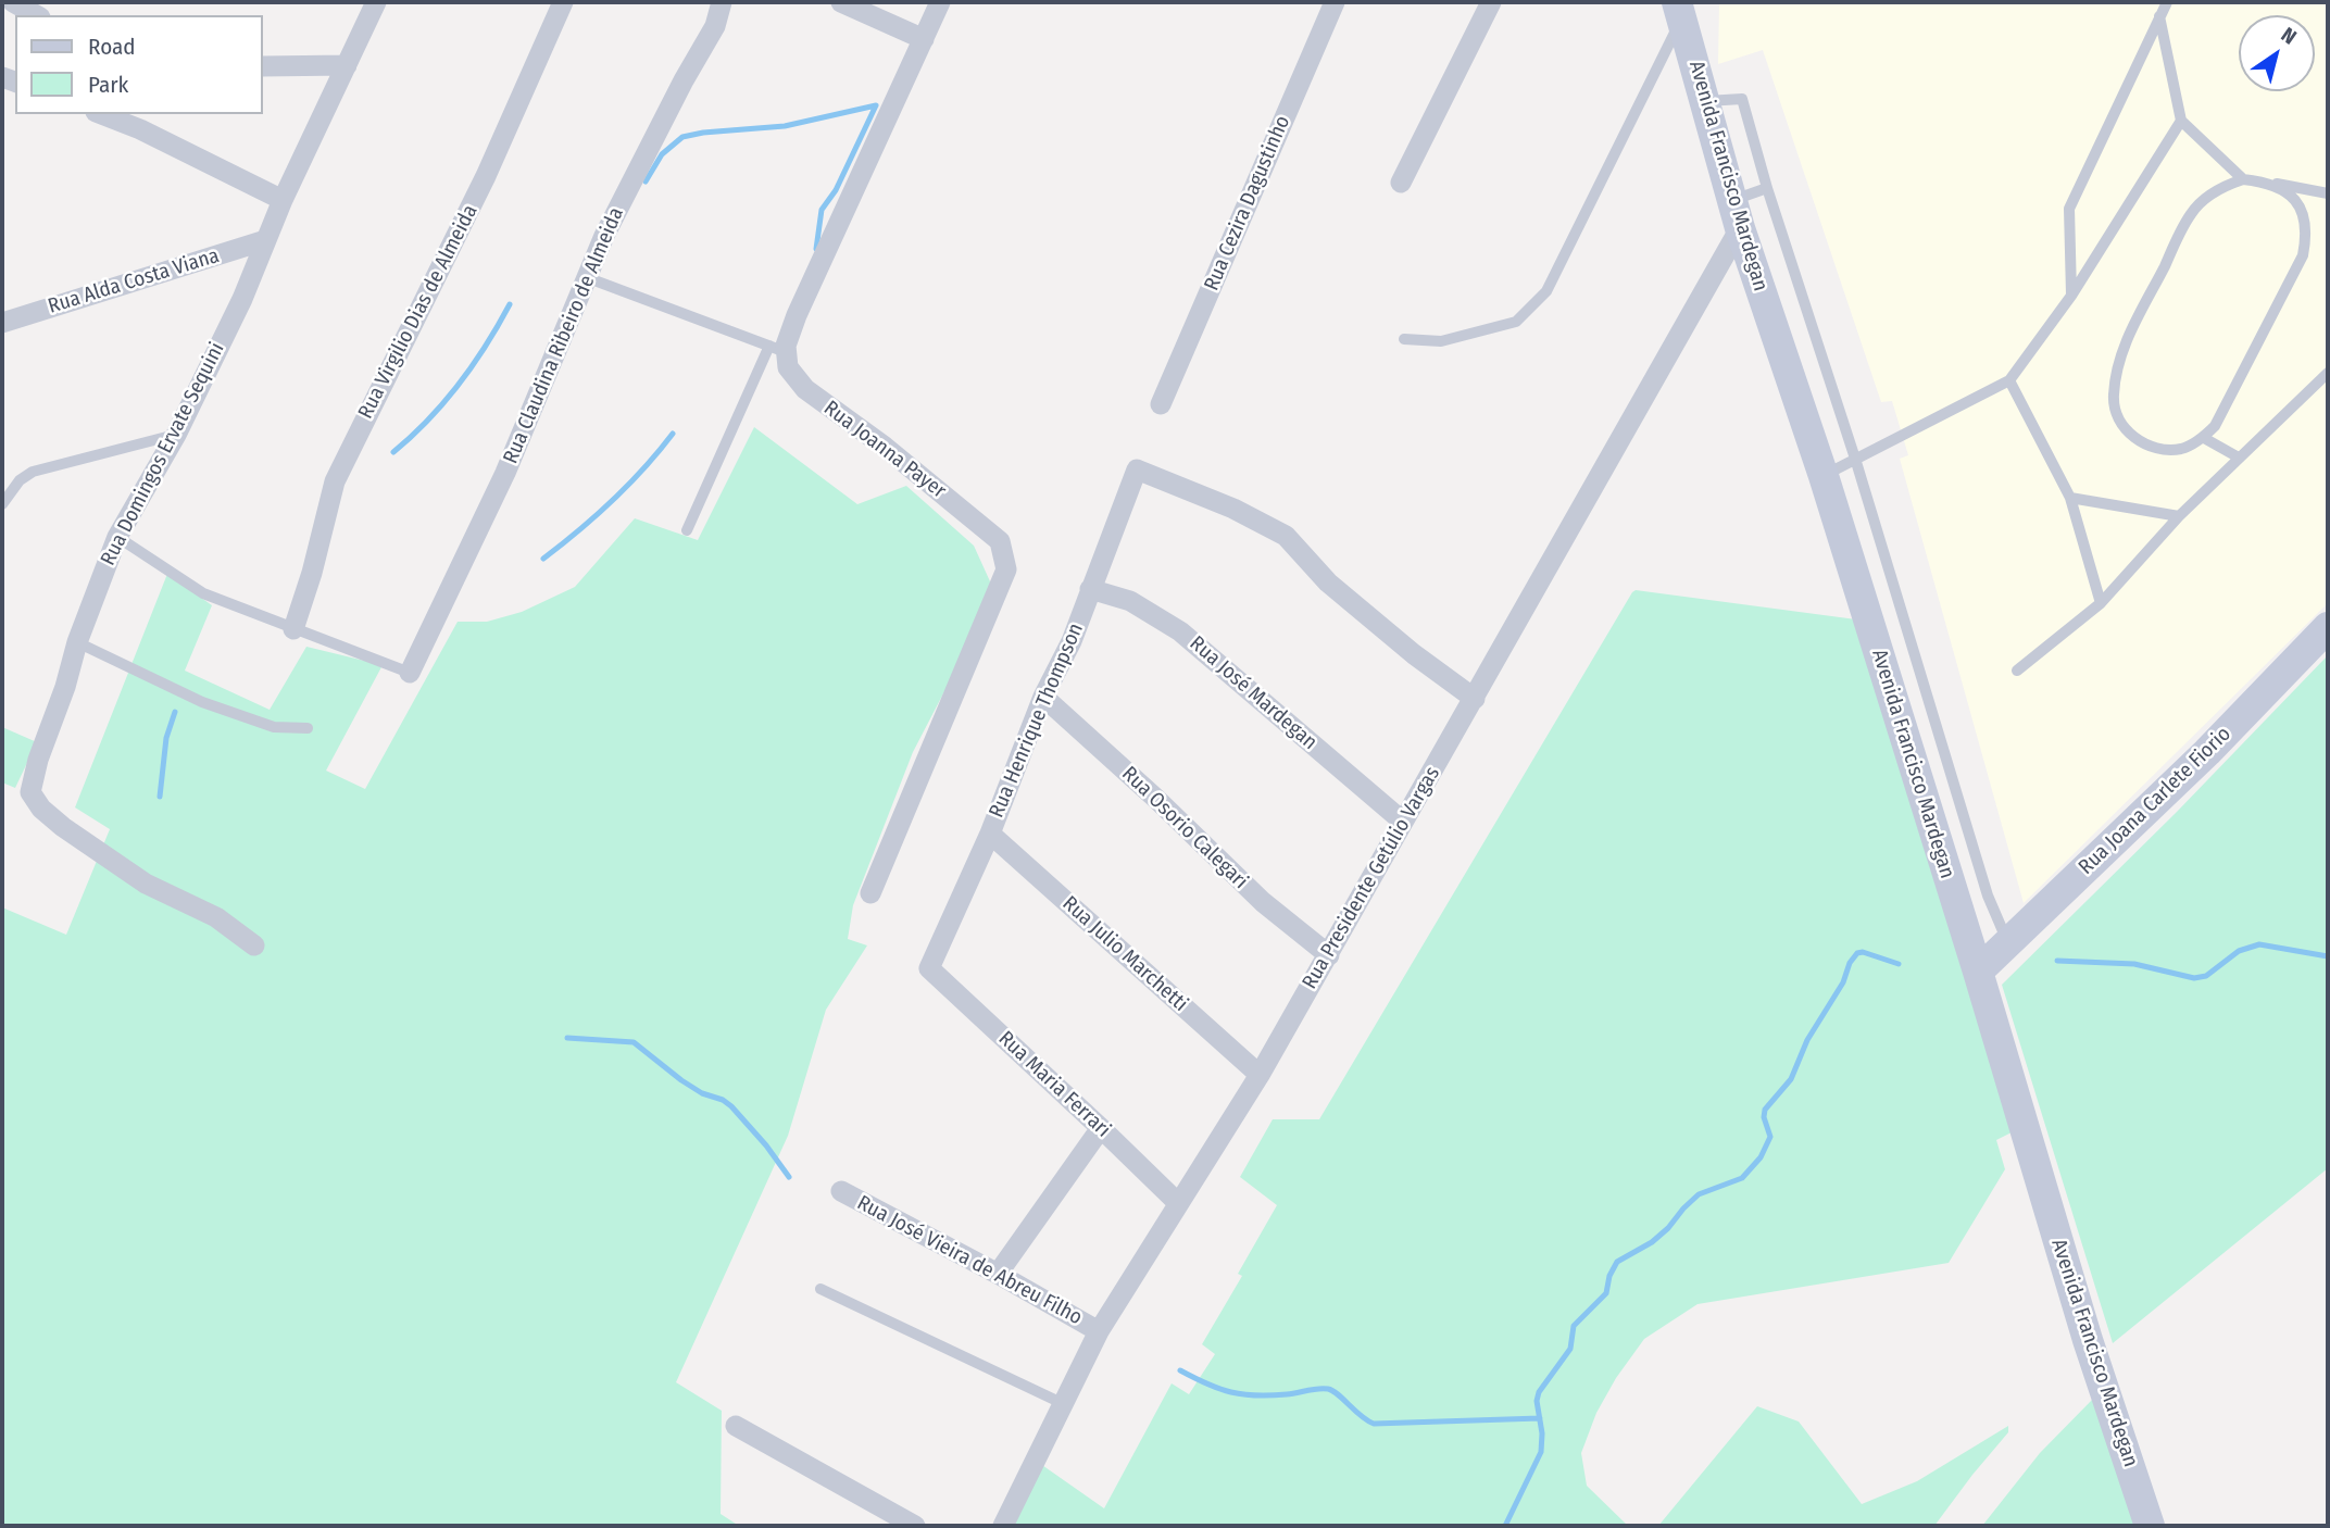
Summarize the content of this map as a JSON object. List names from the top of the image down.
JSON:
{
  "streets": {
    "main road": ["Avenida Francisco Mardegan", "Rua Joana Carlete Fiorio"],
    "street": [
      "Rua Cezira Dagustinho",
      "Rua Alda Costa Viana",
      "Rua Virgilio Dias de Almeida",
      "Rua Claudina Ribeiro de Almeida",
      "Rua Joanna Payer",
      "Rua Domingos Ervate Sequini",
      "Rua José Mardegan",
      "Rua Henrique Thompson",
      "Rua Osorio Calegari",
      "Rua Presidente Getúlio Vargas",
      "Rua Julio Marchetti",
      "Rua Maria Ferrari",
      "Rua José Vieira de Abreu Filho"
    ]
  },
  "crossings": [
    ["Avenida Francisco Mardegan", "Rua Joana Carlete Fiorio"],
    ["Avenida Francisco Mardegan", "Rua Presidente Getúlio Vargas"],
    ["Rua Alda Costa Viana", "Rua Domingos Ervate Sequini"],
    ["Rua José Mardegan", "Rua Henrique Thompson"],
    ["Rua José Mardegan", "Rua Presidente Getúlio Vargas"],
    ["Rua Henrique Thompson", "Rua Osorio Calegari"],
    ["Rua Henrique Thompson", "Rua Presidente Getúlio Vargas"],
    ["Rua Henrique Thompson", "Rua Julio Marchetti"],
    ["Rua Henrique Thompson", "Rua Maria Ferrari"],
    ["Rua Osorio Calegari", "Rua Presidente Getúlio Vargas"],
    ["Rua Presidente Getúlio Vargas", "Rua Julio Marchetti"],
    ["Rua Presidente Getúlio Vargas", "Rua Maria Ferrari"],
    ["Rua Presidente Getúlio Vargas", "Rua José Vieira de Abreu Filho"]
  ],
  "legend": ["Road", "Park"],
  "north": "top right"
}
